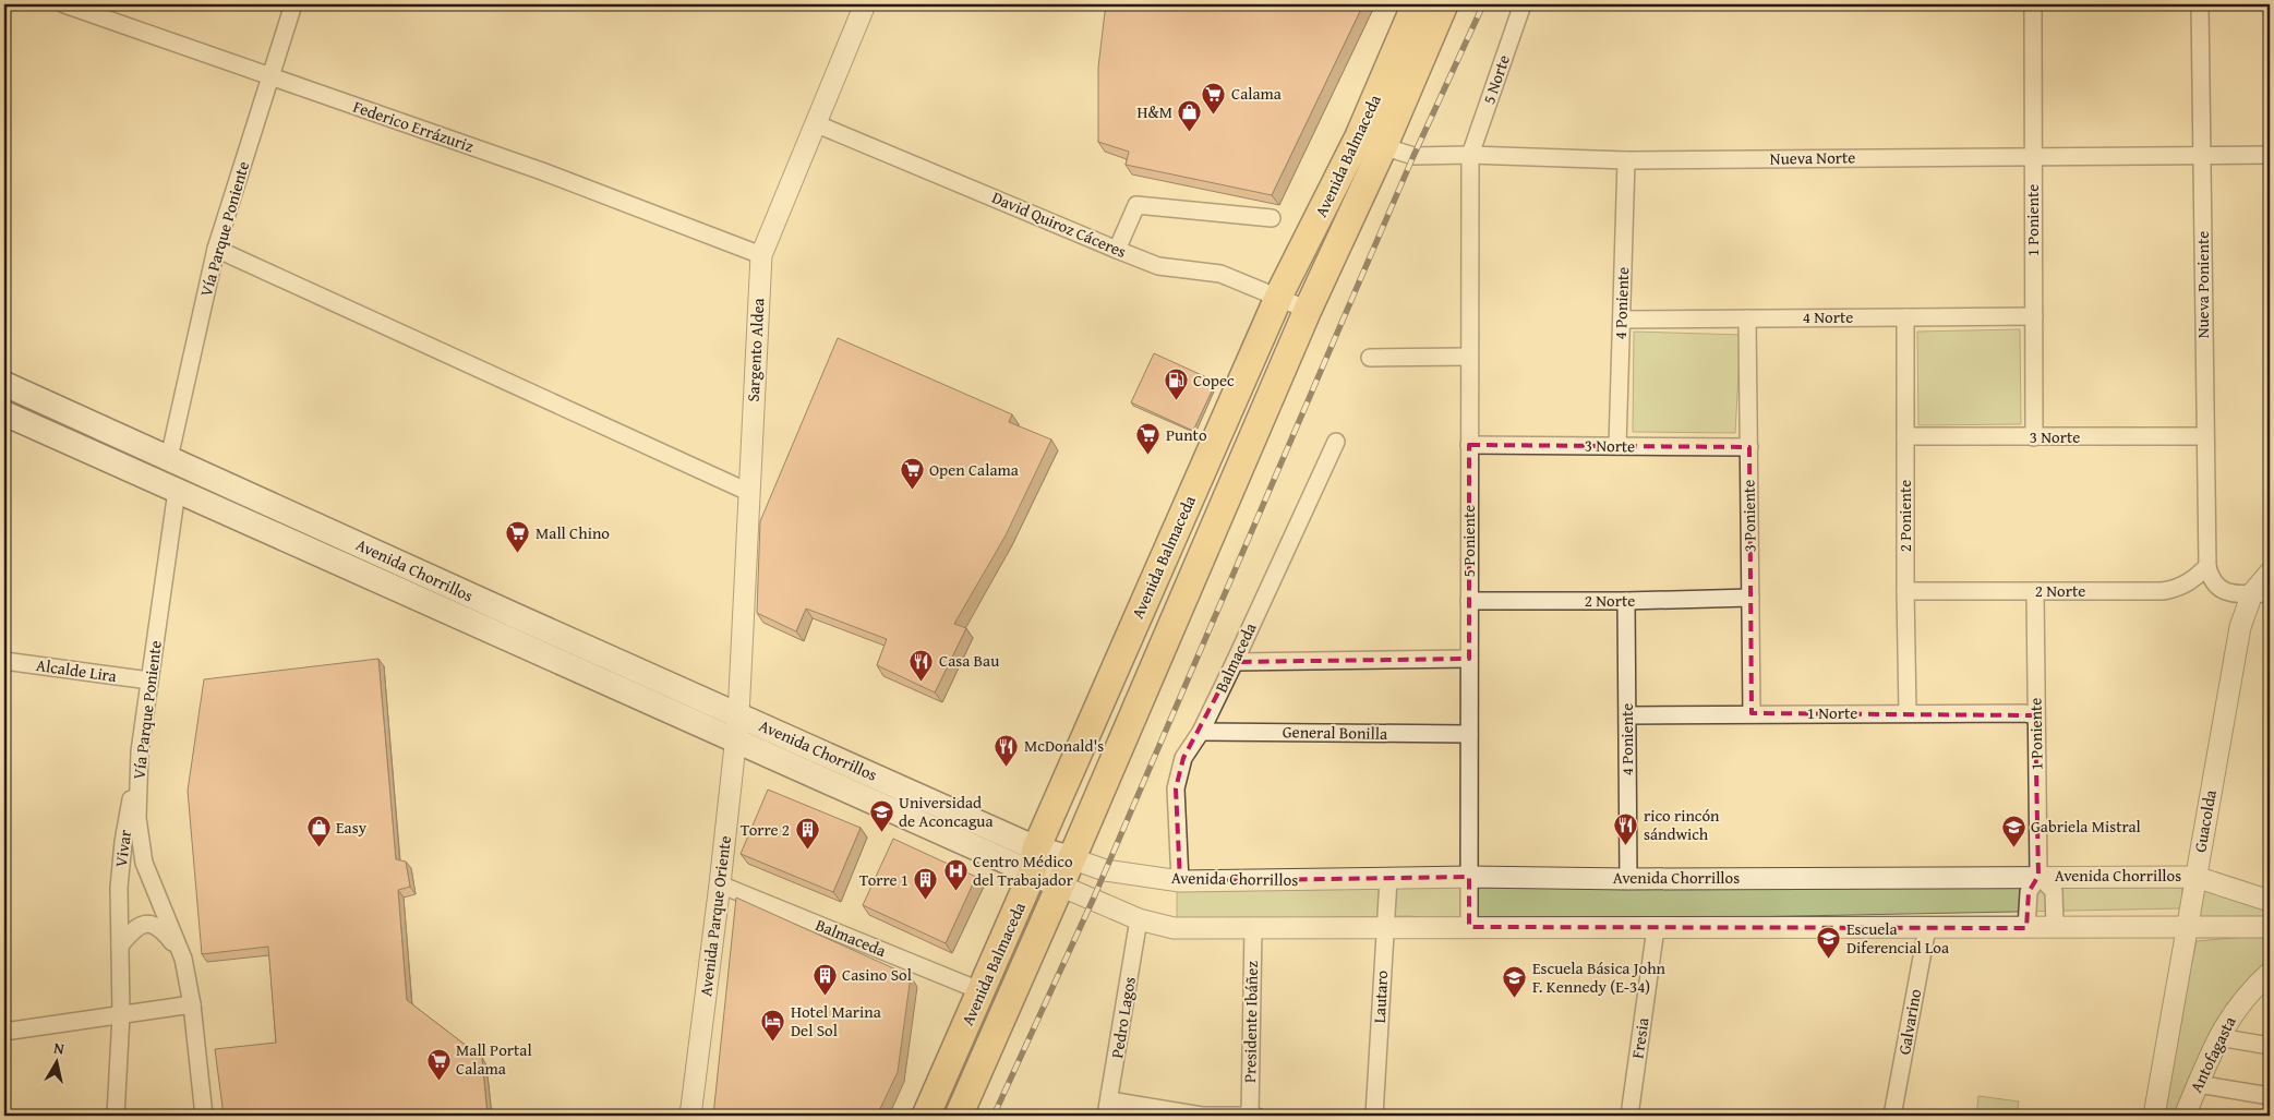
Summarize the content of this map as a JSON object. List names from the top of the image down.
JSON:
{
  "streets": {
    "main road": ["Avenida Balmaceda", "Avenida Chorrillos"],
    "street": [
      "5 Norte",
      "Federico Errázuriz",
      "Nueva Norte",
      "1 Poniente",
      "David Quiroz Cáceres",
      "Vía Parque Poniente",
      "Nueva Poniente",
      "4 Poniente",
      "4 Norte",
      "Sargento Aldea",
      "3 Norte",
      "3 Poniente",
      "2 Poniente",
      "5 Poniente",
      "2 Norte",
      "Balmaceda",
      "Alcalde Lira",
      "1 Norte",
      "General Bonilla",
      "Guacolda",
      "Vivar",
      "Avenida Parque Oriente",
      "Lautaro",
      "Pedro Lagos",
      "Presidente Ibáñez",
      "Galvarino",
      "Fresia",
      "Antofagasta"
    ]
  },
  "crossings": [
    ["5 Norte", "Nueva Norte"],
    ["5 Norte", "5 Poniente"],
    ["Federico Errázuriz", "Vía Parque Poniente"],
    ["Federico Errázuriz", "Sargento Aldea"],
    ["Avenida Balmaceda", "Nueva Norte"],
    ["Avenida Balmaceda", "David Quiroz Cáceres"],
    ["Avenida Balmaceda", "Avenida Chorrillos"],
    ["Avenida Balmaceda", "Balmaceda"],
    ["Nueva Norte", "1 Poniente"],
    ["Nueva Norte", "Nueva Poniente"],
    ["Nueva Norte", "4 Poniente"],
    ["Nueva Norte", "5 Poniente"],
    ["1 Poniente", "4 Norte"],
    ["1 Poniente", "3 Norte"],
    ["1 Poniente", "Avenida Chorrillos"],
    ["1 Poniente", "2 Norte"],
    ["1 Poniente", "1 Norte"],
    ["David Quiroz Cáceres", "Sargento Aldea"],
    ["Vía Parque Poniente", "Avenida Chorrillos"],
    ["Vía Parque Poniente", "Alcalde Lira"],
    ["Vía Parque Poniente", "Vivar"],
    ["Nueva Poniente", "3 Norte"],
    ["Nueva Poniente", "2 Norte"],
    ["4 Poniente", "4 Norte"],
    ["4 Poniente", "3 Norte"],
    ["4 Poniente", "Avenida Chorrillos"],
    ["4 Poniente", "2 Norte"],
    ["4 Poniente", "1 Norte"],
    ["4 Norte", "3 Poniente"],
    ["4 Norte", "2 Poniente"],
    ["Sargento Aldea", "Avenida Chorrillos"],
    ["Sargento Aldea", "Avenida Parque Oriente"],
    ["3 Norte", "3 Poniente"],
    ["3 Norte", "2 Poniente"],
    ["3 Norte", "5 Poniente"],
    ["3 Poniente", "2 Norte"],
    ["3 Poniente", "1 Norte"],
    ["2 Poniente", "2 Norte"],
    ["2 Poniente", "1 Norte"],
    ["5 Poniente", "Avenida Chorrillos"],
    ["5 Poniente", "2 Norte"],
    ["5 Poniente", "General Bonilla"],
    ["Avenida Chorrillos", "Balmaceda"],
    ["Avenida Chorrillos", "Guacolda"],
    ["Avenida Chorrillos", "Avenida Parque Oriente"],
    ["Avenida Chorrillos", "Lautaro"],
    ["Balmaceda", "General Bonilla"],
    ["Balmaceda", "Avenida Parque Oriente"]
  ],
  "places": {
    "supermarket": [
      "Calama",
      "Punto",
      "Open Calama",
      "Mall Chino",
      "Mall Portal Calama"
    ],
    "shop": ["H&M", "Easy"],
    "fuel station": ["Copec"],
    "restaurant": ["Casa Bau", "McDonald's", "rico rincón sándwich"],
    "school or university": [
      "Universidad de Aconcagua",
      "Gabriela Mistral",
      "Escuela Diferencial Loa",
      "Escuela Básica John F. Kennedy (E-34)"
    ],
    "building": ["Torre 2", "Torre 1", "Casino Sol"],
    "hospital": ["Centro Médico del Trabajador"],
    "hotel": ["Hotel Marina Del Sol"]
  },
  "north": "top"
}
